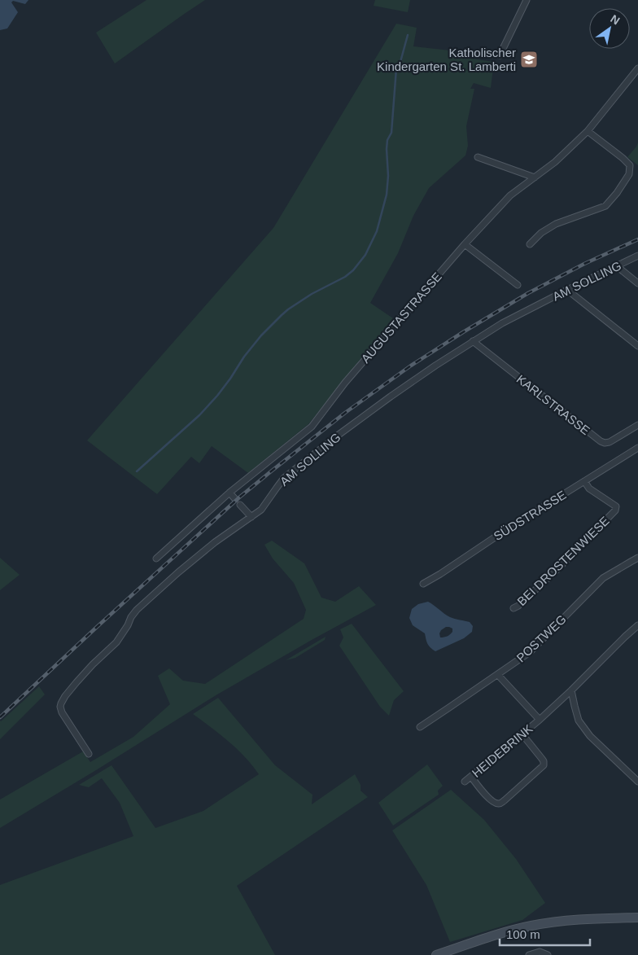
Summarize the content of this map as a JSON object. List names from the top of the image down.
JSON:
{
  "streets": {
    "street": [
      "AM SOLLING",
      "AUGUSTASTRASSE",
      "KARLSTRASSE",
      "SÜDSTRASSE",
      "BEI DROSTENWIESE",
      "POSTWEG",
      "HEIDEBRINK"
    ]
  },
  "crossings": [
    ["AM SOLLING", "KARLSTRASSE"],
    ["SÜDSTRASSE", "BEI DROSTENWIESE"],
    ["POSTWEG", "HEIDEBRINK"]
  ],
  "places": {
    "school or university": ["Katholischer Kindergarten St. Lamberti"]
  },
  "scale_bar": "100 m",
  "north": "top right"
}
